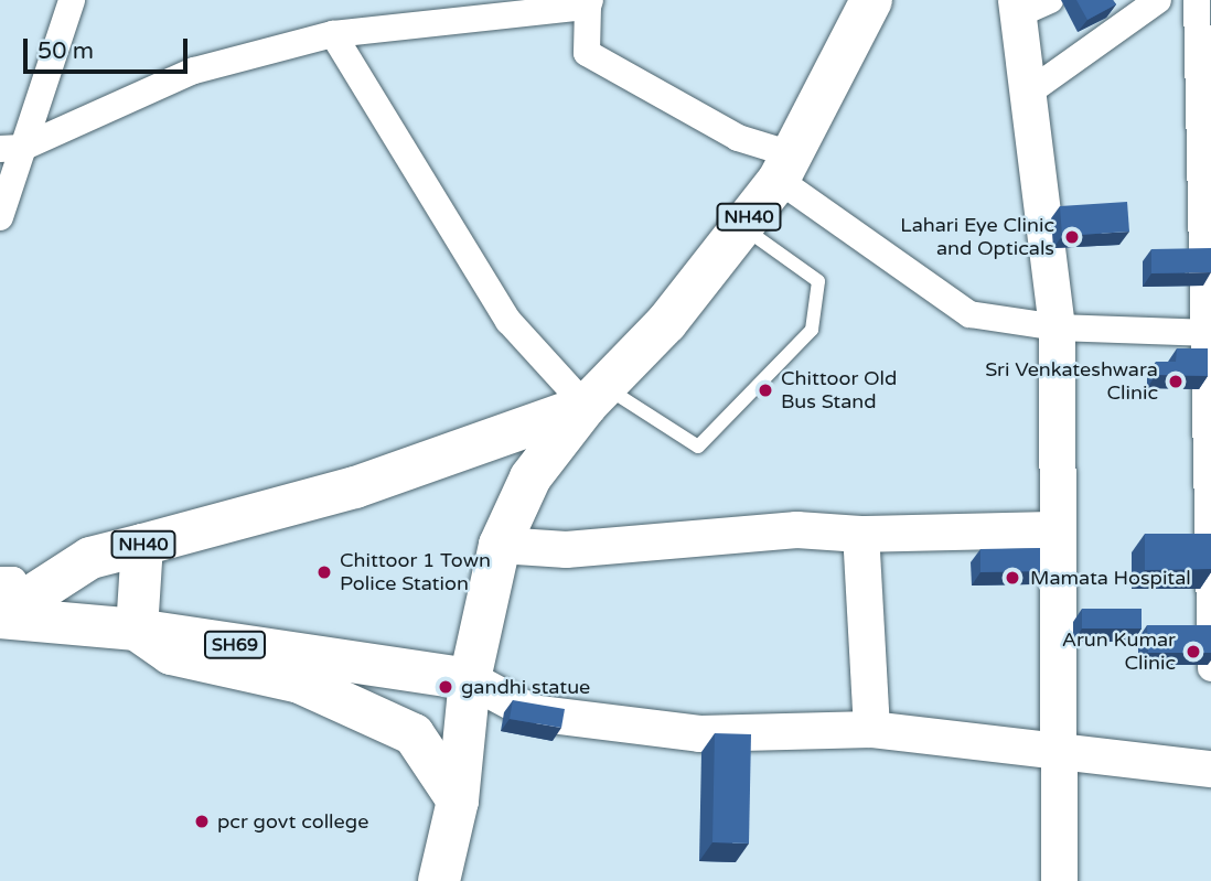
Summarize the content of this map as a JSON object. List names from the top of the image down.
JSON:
{
  "streets": {
    "main road": ["NH40", "SH69"]
  },
  "crossings": [
    ["NH40", "SH69"]
  ],
  "places": [
    "Lahari Eye Clinic and Opticals",
    "Sri Venkateshwara Clinic",
    "Chittoor Old Bus Stand",
    "Chittoor 1 Town Police Station",
    "Mamata Hospital",
    "Arun Kumar Clinic",
    "gandhi statue",
    "pcr govt college"
  ],
  "scale_bar": "50 m"
}
